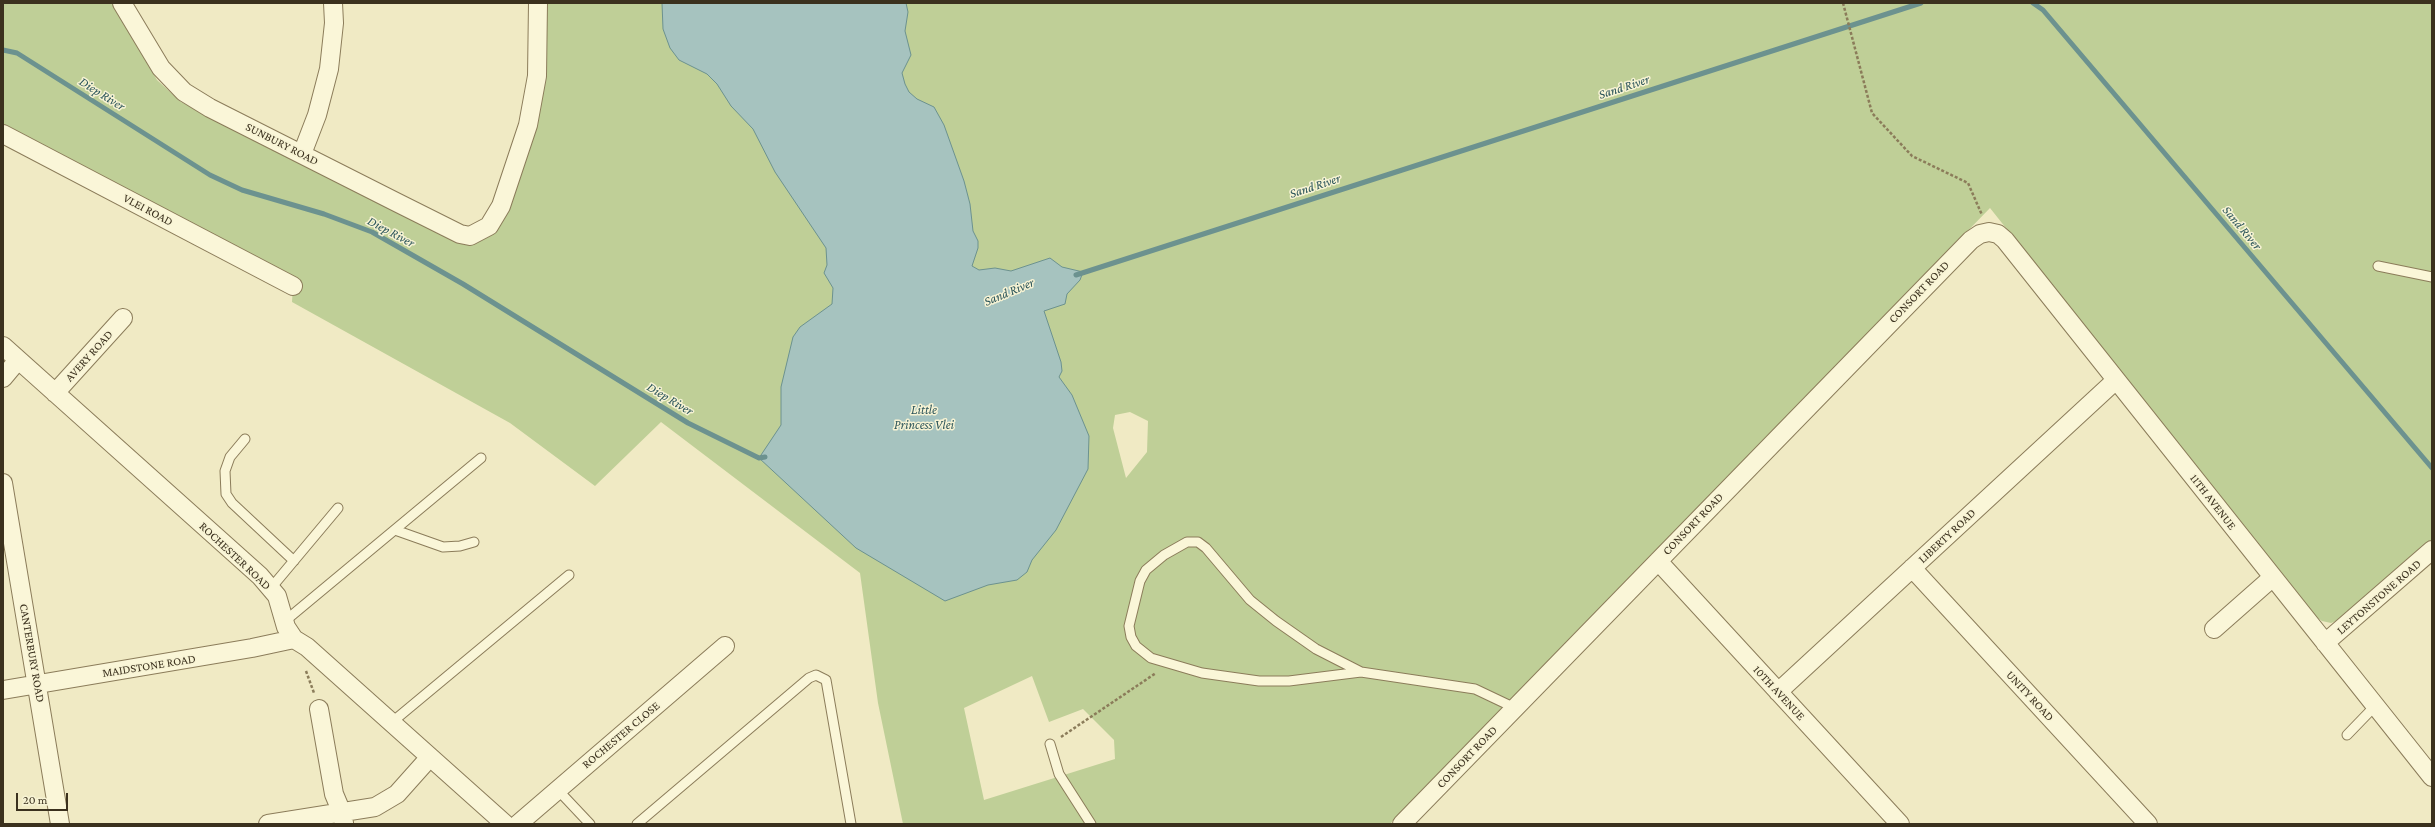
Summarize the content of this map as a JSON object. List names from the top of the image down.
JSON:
{
  "streets": {
    "street": [
      "SUNBURY ROAD",
      "VLEI ROAD",
      "CONSORT ROAD",
      "AVERY ROAD",
      "11TH AVENUE",
      "LIBERTY ROAD",
      "ROCHESTER ROAD",
      "LEYTONSTONE ROAD",
      "CANTERBURY ROAD",
      "MAIDSTONE ROAD",
      "10TH AVENUE",
      "UNITY ROAD",
      "ROCHESTER CLOSE"
    ]
  },
  "crossings": [
    ["CONSORT ROAD", "11TH AVENUE"],
    ["CONSORT ROAD", "10TH AVENUE"],
    ["AVERY ROAD", "ROCHESTER ROAD"],
    ["11TH AVENUE", "LIBERTY ROAD"],
    ["11TH AVENUE", "LEYTONSTONE ROAD"],
    ["LIBERTY ROAD", "10TH AVENUE"],
    ["LIBERTY ROAD", "UNITY ROAD"],
    ["ROCHESTER ROAD", "MAIDSTONE ROAD"],
    ["CANTERBURY ROAD", "MAIDSTONE ROAD"]
  ],
  "water": ["Sand River", "Diep River", "Little Princess Vlei"],
  "scale_bar": "20 m"
}
